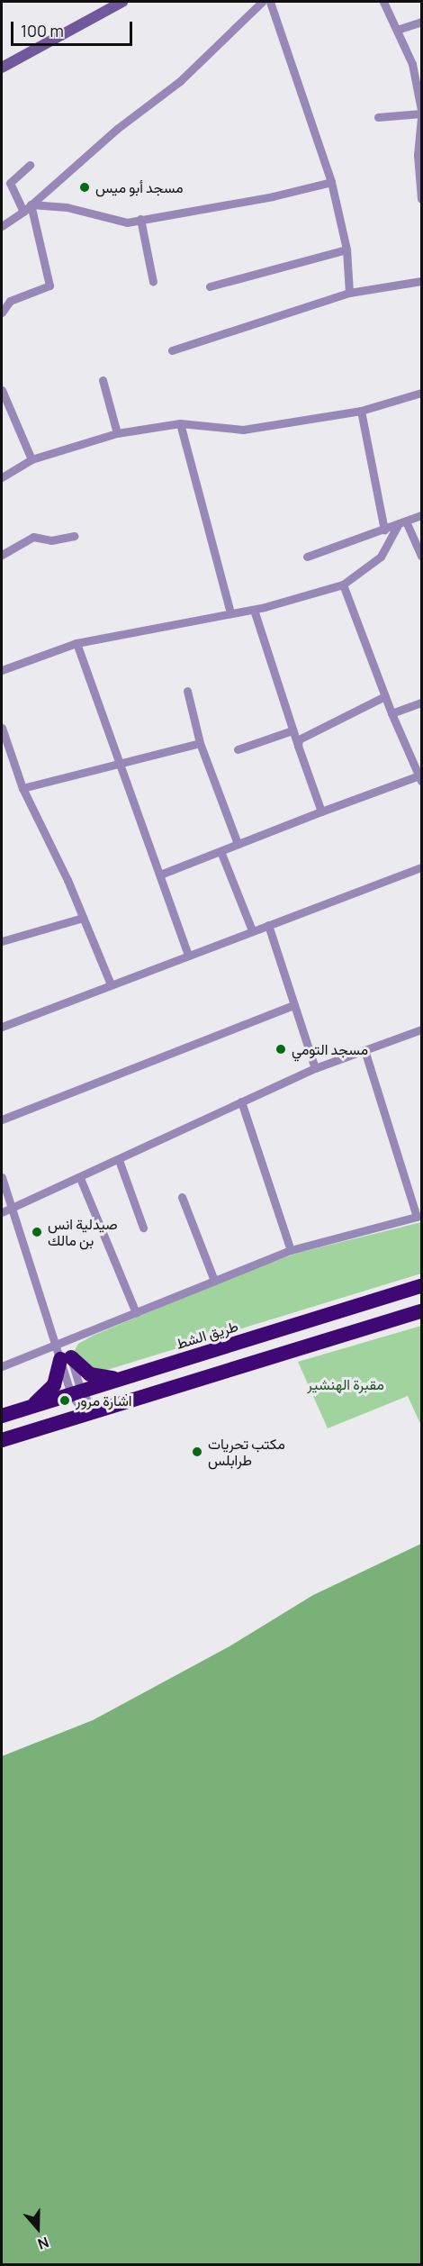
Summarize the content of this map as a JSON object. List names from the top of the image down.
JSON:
{
  "streets": {
    "highway": ["طريق الشط"]
  },
  "parks": ["مقبرة الهنشير"],
  "places": [
    "مسجد أبو ميس",
    "مسجد التومي",
    "صيدلية انس بن مالك",
    "اشارة مرور",
    "مكتب تحريات طرابلس"
  ],
  "scale_bar": "100 m",
  "north": "bottom"
}
